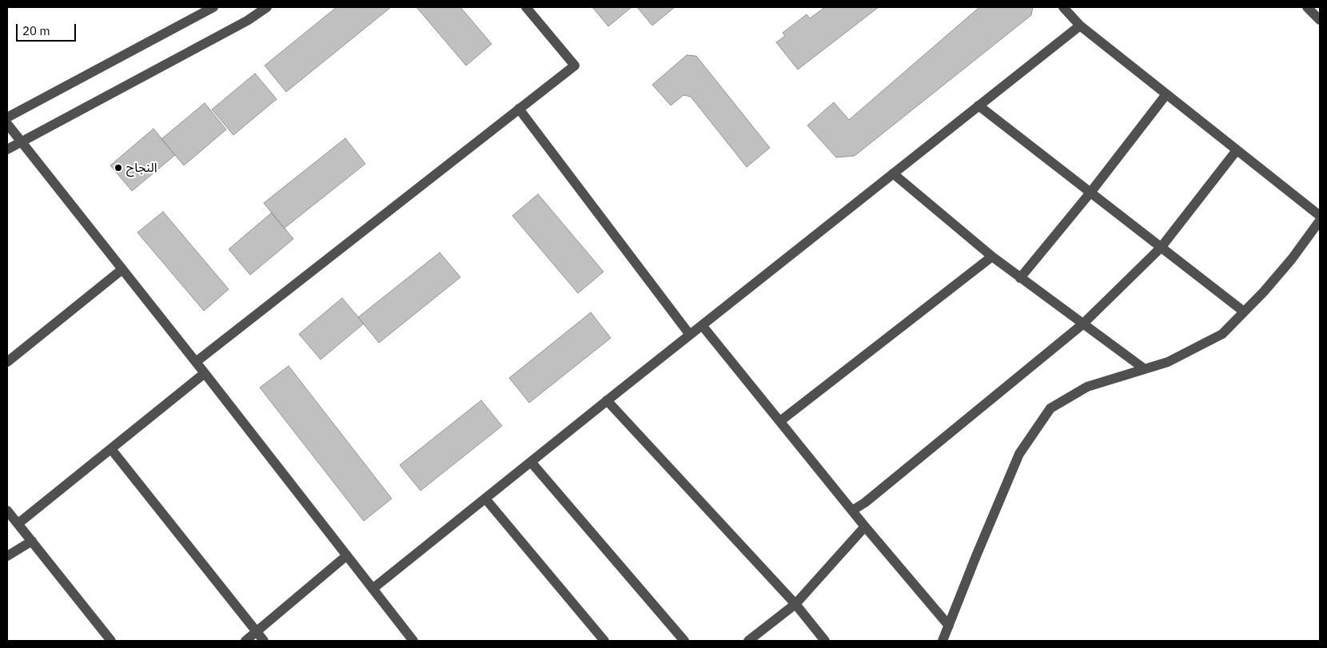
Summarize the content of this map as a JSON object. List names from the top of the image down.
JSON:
{
  "places": ["النجاح"],
  "scale_bar": "20 m"
}
